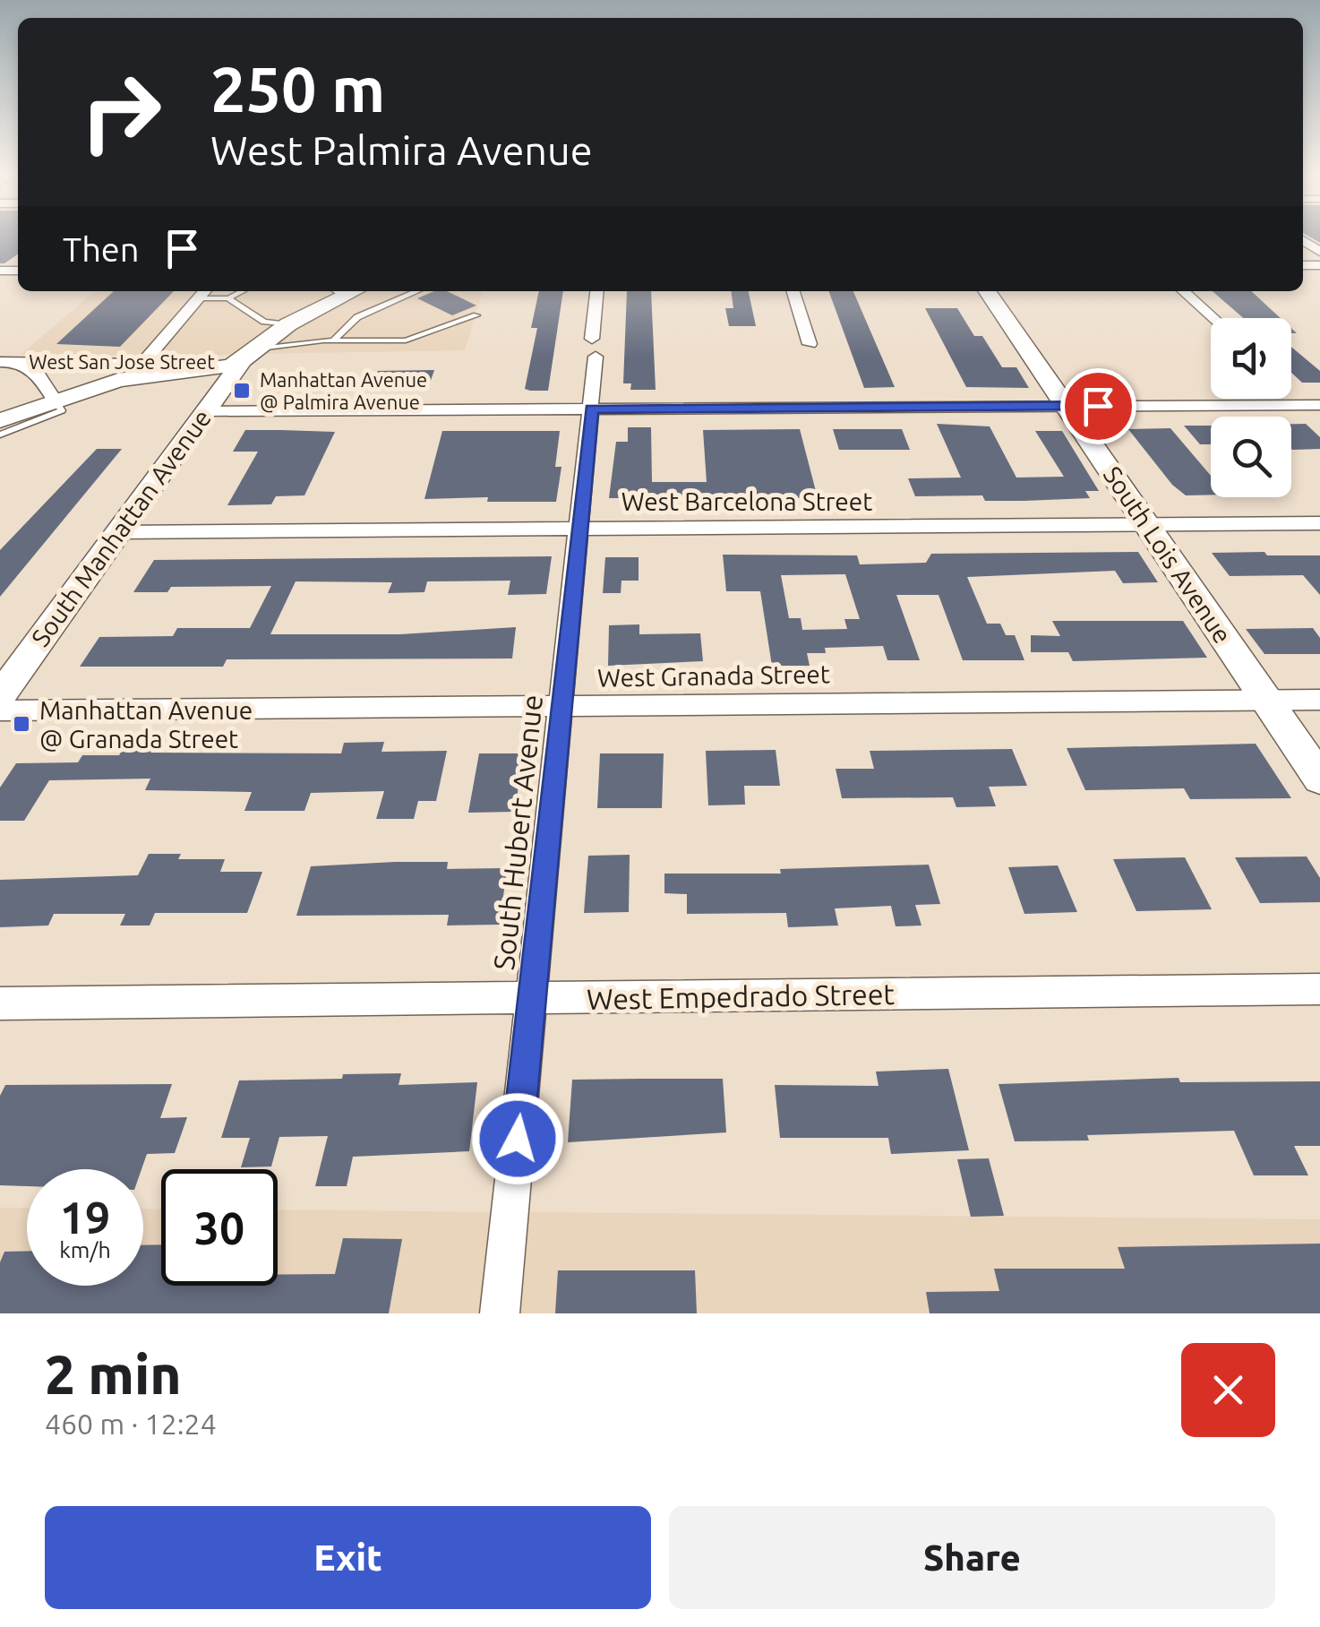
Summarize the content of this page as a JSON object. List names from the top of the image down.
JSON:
{
  "streets": {
    "street": [
      "West San Jose Street",
      "West Barcelona Street",
      "South Manhattan Avenue",
      "South Lois Avenue",
      "West Granada Street",
      "South Hubert Avenue",
      "West Empedrado Street"
    ]
  },
  "crossings": [
    ["West Barcelona Street", "South Manhattan Avenue"],
    ["West Barcelona Street", "South Lois Avenue"],
    ["West Barcelona Street", "South Hubert Avenue"],
    ["South Lois Avenue", "West Granada Street"],
    ["West Granada Street", "South Hubert Avenue"],
    ["South Hubert Avenue", "West Empedrado Street"]
  ],
  "places": {
    "transit": ["Manhattan Avenue @ Palmira Avenue", "Manhattan Avenue @ Granada Street"]
  },
  "page": {
    "turn": ["250 m", "West Palmira Avenue"],
    "then": "Then",
    "speed": "19 km/h",
    "limit": "30",
    "heading": ["2 min", "460 m · 12:24"],
    "buttons": ["Exit", "Share"]
  }
}
